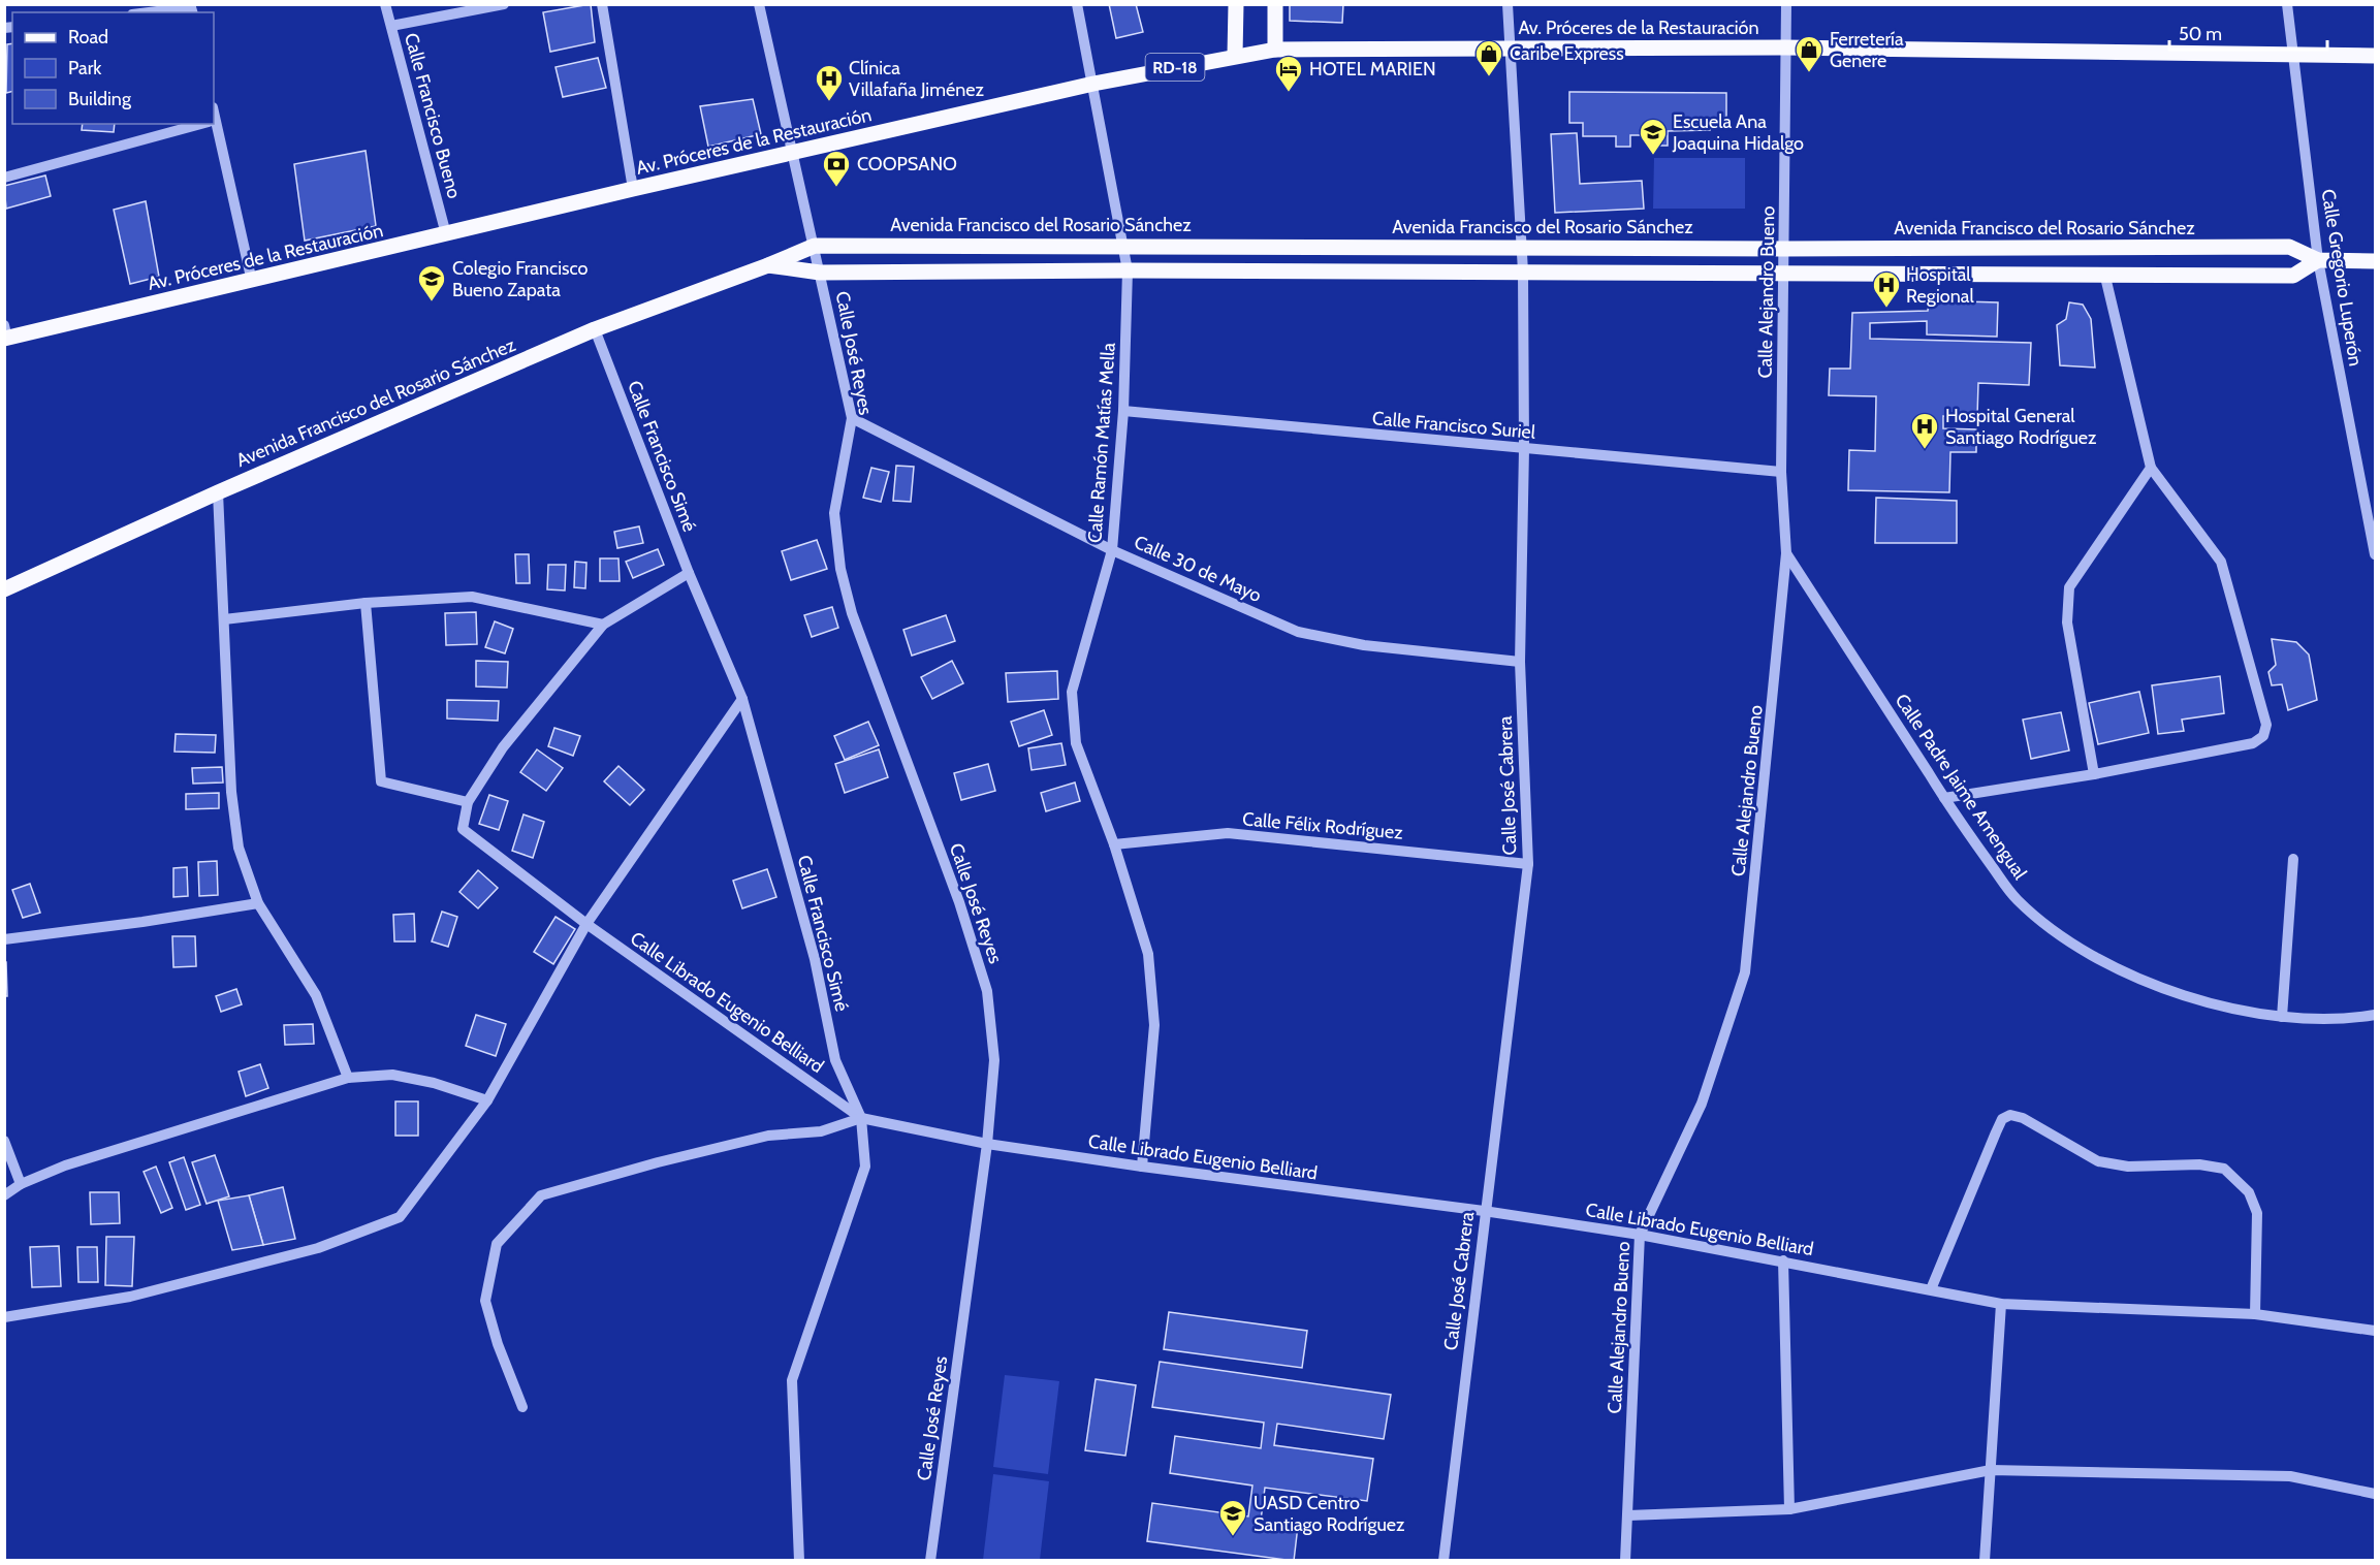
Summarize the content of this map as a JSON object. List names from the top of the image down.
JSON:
{
  "streets": {
    "main road": ["Av. Próceres de la Restauración", "RD-18", "Avenida Francisco del Rosario Sánchez"],
    "street": [
      "Calle Francisco Bueno",
      "Calle Gregorio Luperón",
      "Calle Alejandro Bueno",
      "Calle José Reyes",
      "Calle Francisco Suriel",
      "Calle Ramón Matías Mella",
      "Calle Francisco Simé",
      "Calle 30 de Mayo",
      "Calle José Cabrera",
      "Calle Padre Jaime Amengual",
      "Calle Félix Rodríguez",
      "Calle Librado Eugenio Belliard"
    ]
  },
  "crossings": [
    ["Av. Próceres de la Restauración", "Calle Francisco Bueno"],
    ["Av. Próceres de la Restauración", "Calle Gregorio Luperón"],
    ["Av. Próceres de la Restauración", "Calle Alejandro Bueno"],
    ["Av. Próceres de la Restauración", "Calle José Reyes"],
    ["Av. Próceres de la Restauración", "Calle Ramón Matías Mella"],
    ["Av. Próceres de la Restauración", "Calle José Cabrera"],
    ["Avenida Francisco del Rosario Sánchez", "Calle Gregorio Luperón"],
    ["Avenida Francisco del Rosario Sánchez", "Calle Alejandro Bueno"],
    ["Avenida Francisco del Rosario Sánchez", "Calle José Reyes"],
    ["Avenida Francisco del Rosario Sánchez", "Calle Ramón Matías Mella"],
    ["Avenida Francisco del Rosario Sánchez", "Calle Francisco Simé"],
    ["Avenida Francisco del Rosario Sánchez", "Calle José Cabrera"],
    ["Calle Alejandro Bueno", "Calle Francisco Suriel"],
    ["Calle Alejandro Bueno", "Calle Padre Jaime Amengual"],
    ["Calle Alejandro Bueno", "Calle Librado Eugenio Belliard"],
    ["Calle José Reyes", "Calle 30 de Mayo"],
    ["Calle José Reyes", "Calle Librado Eugenio Belliard"],
    ["Calle Francisco Suriel", "Calle Ramón Matías Mella"],
    ["Calle Francisco Suriel", "Calle José Cabrera"],
    ["Calle Ramón Matías Mella", "Calle 30 de Mayo"],
    ["Calle Ramón Matías Mella", "Calle Félix Rodríguez"],
    ["Calle Ramón Matías Mella", "Calle Librado Eugenio Belliard"],
    ["Calle Francisco Simé", "Calle Librado Eugenio Belliard"],
    ["Calle 30 de Mayo", "Calle José Cabrera"],
    ["Calle José Cabrera", "Calle Félix Rodríguez"],
    ["Calle José Cabrera", "Calle Librado Eugenio Belliard"]
  ],
  "places": {
    "shop": ["Ferretería Genere", "Caribe Express"],
    "hotel": ["HOTEL MARIEN"],
    "hospital": ["Clínica Villafaña Jiménez", "Hospital Regional", "Hospital General Santiago Rodríguez"],
    "school or university": ["Escuela Ana Joaquina Hidalgo", "Colegio Francisco Bueno Zapata", "UASD Centro Santiago Rodríguez"],
    "bank": ["COOPSANO"]
  },
  "legend": ["Road", "Park", "Building"],
  "scale_bar": "50 m"
}
